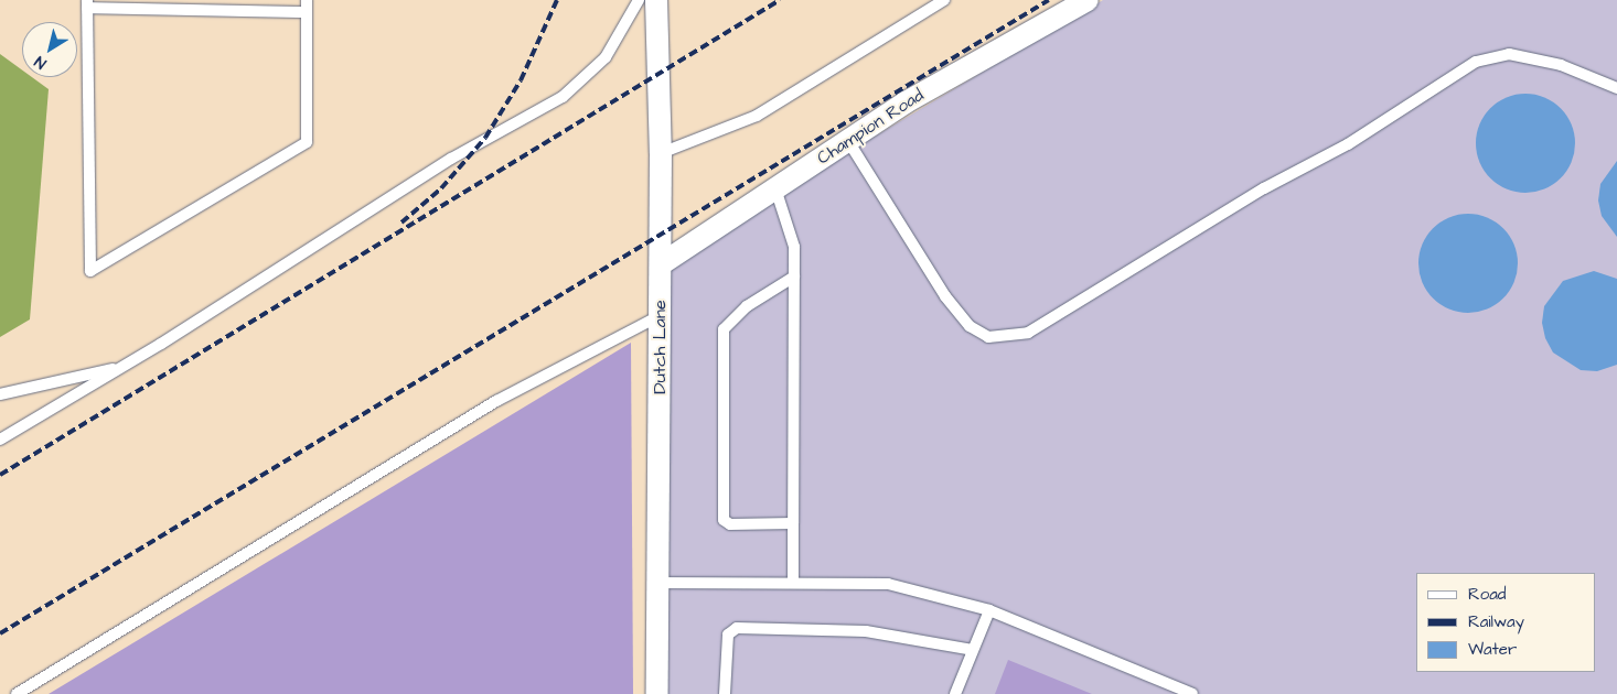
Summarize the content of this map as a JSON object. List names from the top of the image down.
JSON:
{
  "streets": {
    "street": ["Champion Road", "Dutch Lane"]
  },
  "crossings": [
    ["Champion Road", "Dutch Lane"]
  ],
  "legend": ["Road", "Railway", "Water"],
  "north": "bottom left"
}
